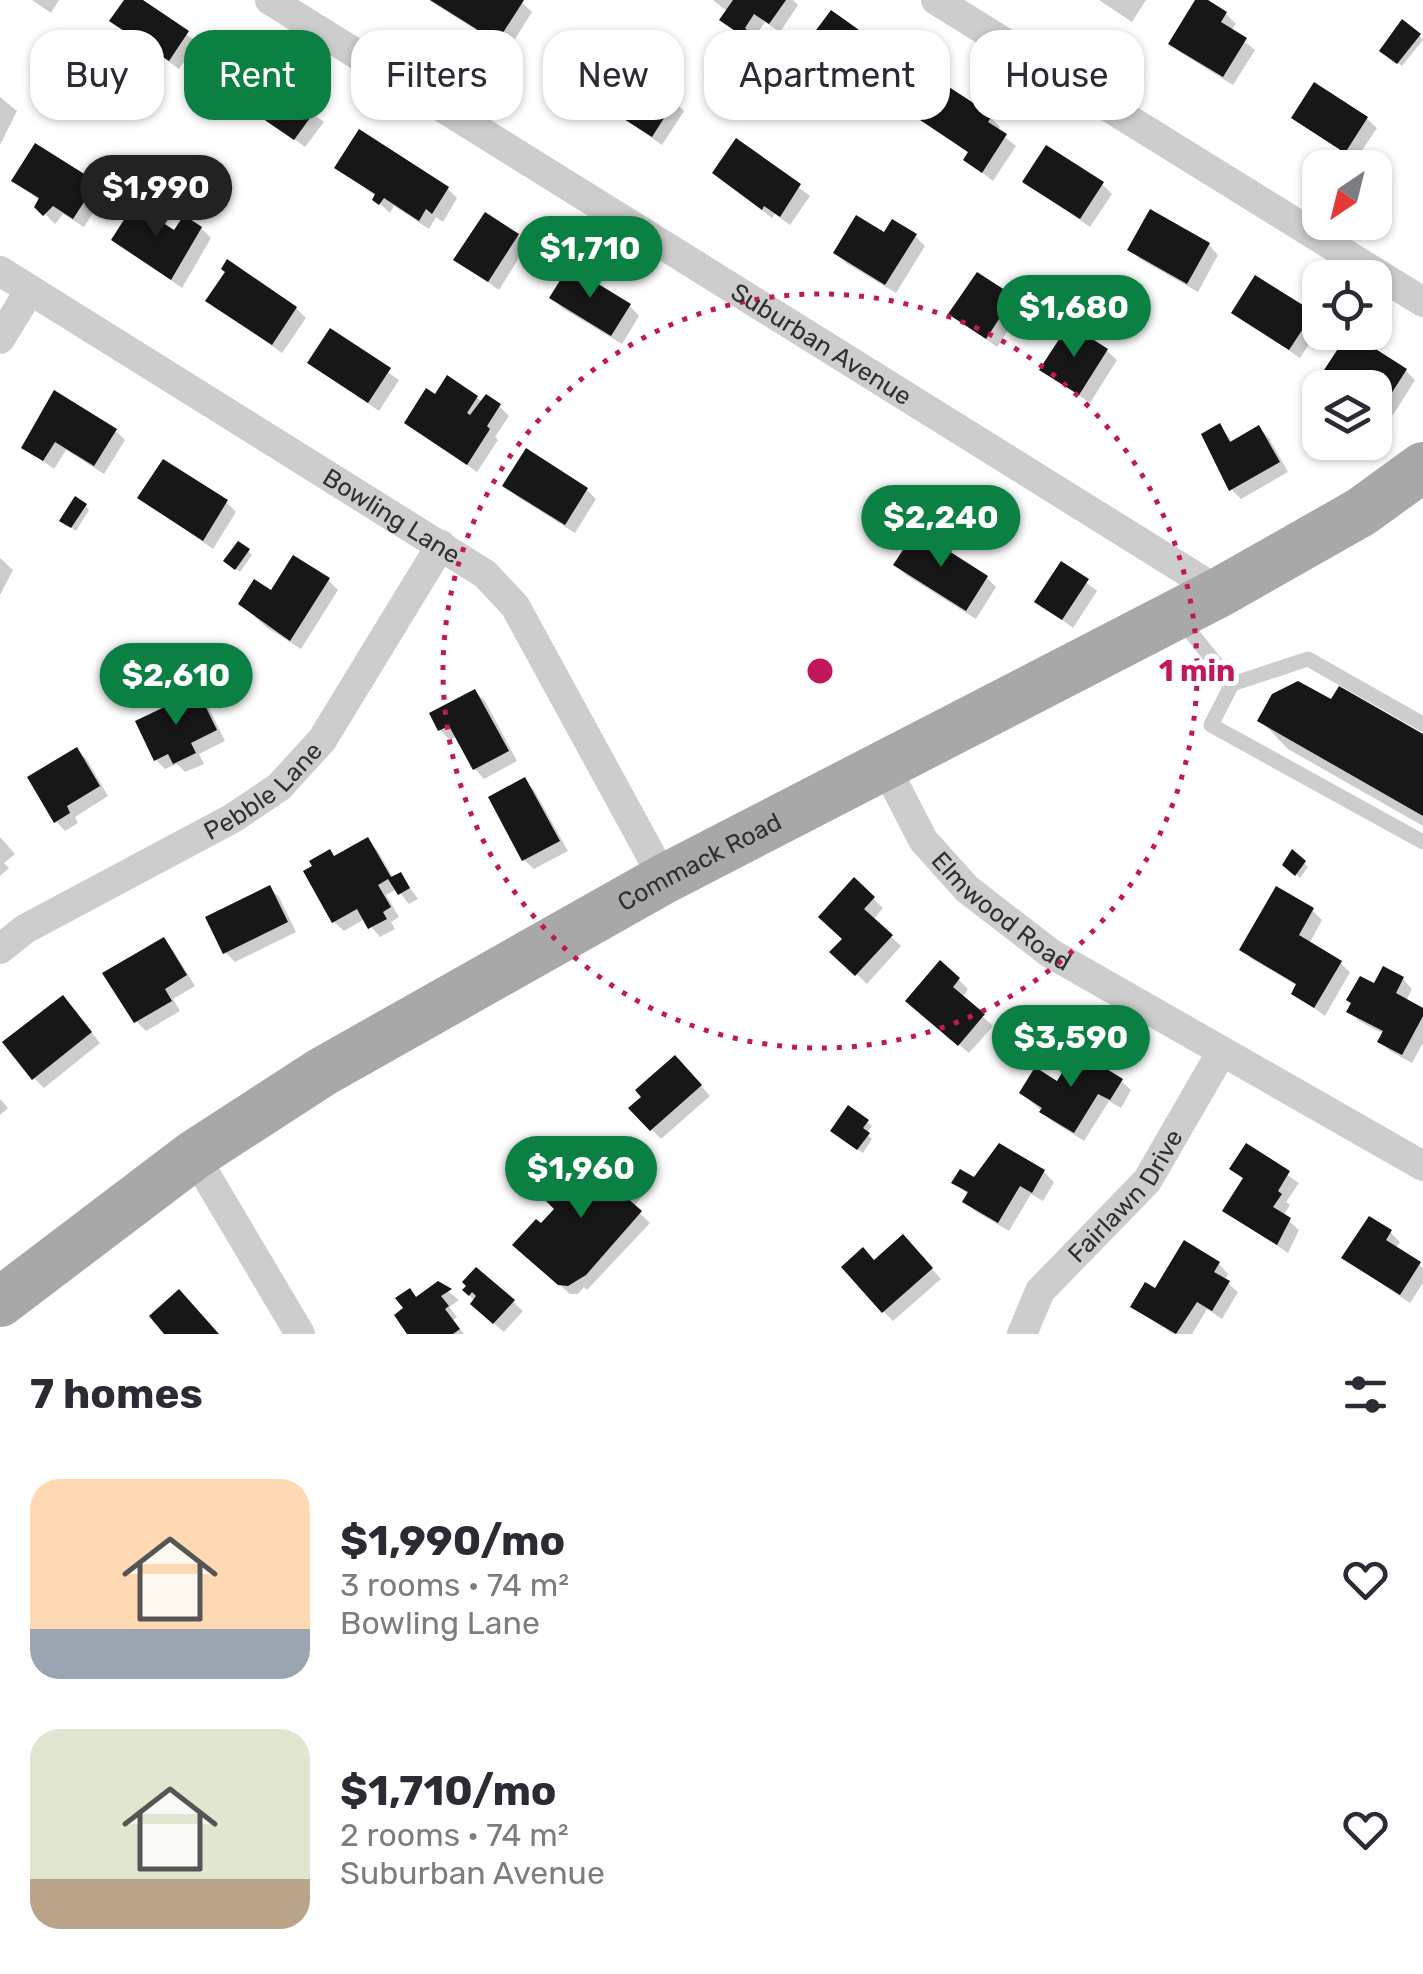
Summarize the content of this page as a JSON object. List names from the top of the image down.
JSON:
{
  "streets": {
    "main road": ["Commack Road"],
    "street": [
      "Suburban Avenue",
      "Bowling Lane",
      "Pebble Lane",
      "Elmwood Road",
      "Fairlawn Drive"
    ]
  },
  "crossings": [
    ["Suburban Avenue", "Commack Road"],
    ["Bowling Lane", "Pebble Lane"],
    ["Bowling Lane", "Commack Road"],
    ["Commack Road", "Elmwood Road"],
    ["Elmwood Road", "Fairlawn Drive"]
  ],
  "north": "bottom left",
  "page": {
    "chip": [
      "Buy",
      "Rent",
      "Filters",
      "New",
      "Apartment",
      "House"
    ],
    "price": [
      "$1,990",
      "$1,710",
      "$1,680",
      "$2,240",
      "$2,610",
      "$3,590",
      "$1,960"
    ],
    "heading": "7 homes",
    "list": [
      {
        "name": "$1,990/mo",
        "note": "3 rooms · 74 m² · Bowling Lane"
      },
      {
        "name": "$1,710/mo",
        "note": "2 rooms · 74 m² · Suburban Avenue"
      }
    ]
  },
  "rings": ["1 min"]
}
